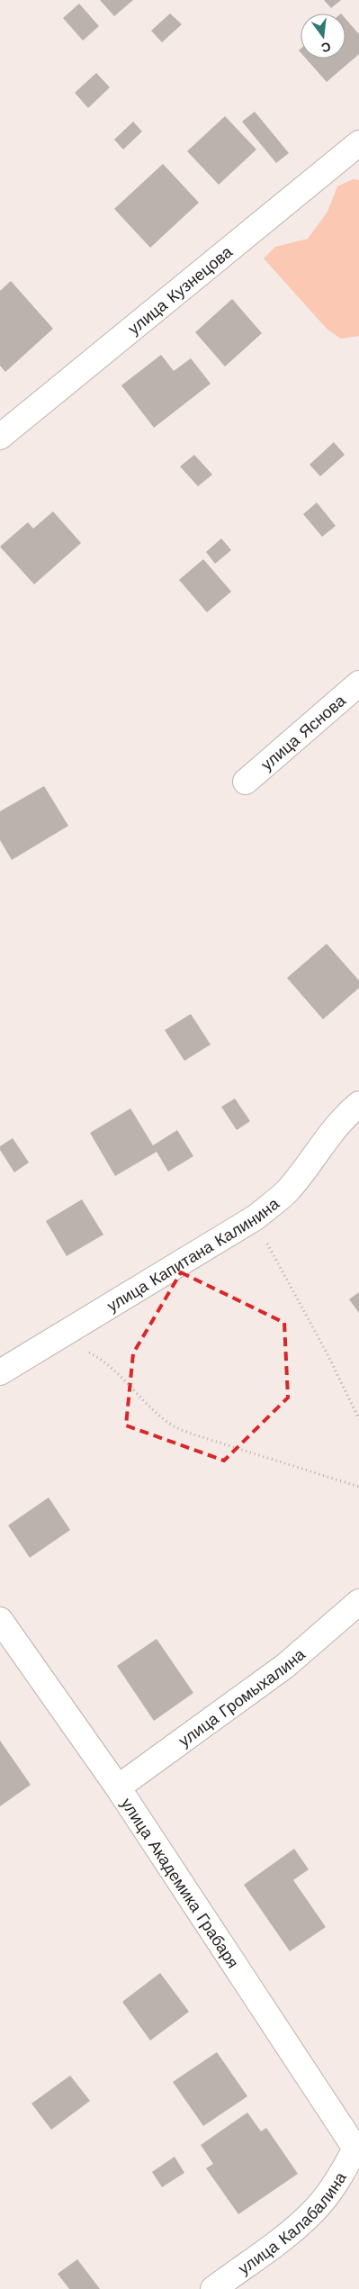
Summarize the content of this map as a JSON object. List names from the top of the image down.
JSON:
{
  "streets": {
    "street": [
      "улица Кузнецова",
      "улица Яснова",
      "улица Капитана Калинина",
      "улица Громыхалина",
      "улица Академика Грабаря",
      "улица Калабалина"
    ]
  },
  "crossings": [
    ["улица Громыхалина", "улица Академика Грабаря"],
    ["улица Академика Грабаря", "улица Калабалина"]
  ],
  "north": "bottom"
}
